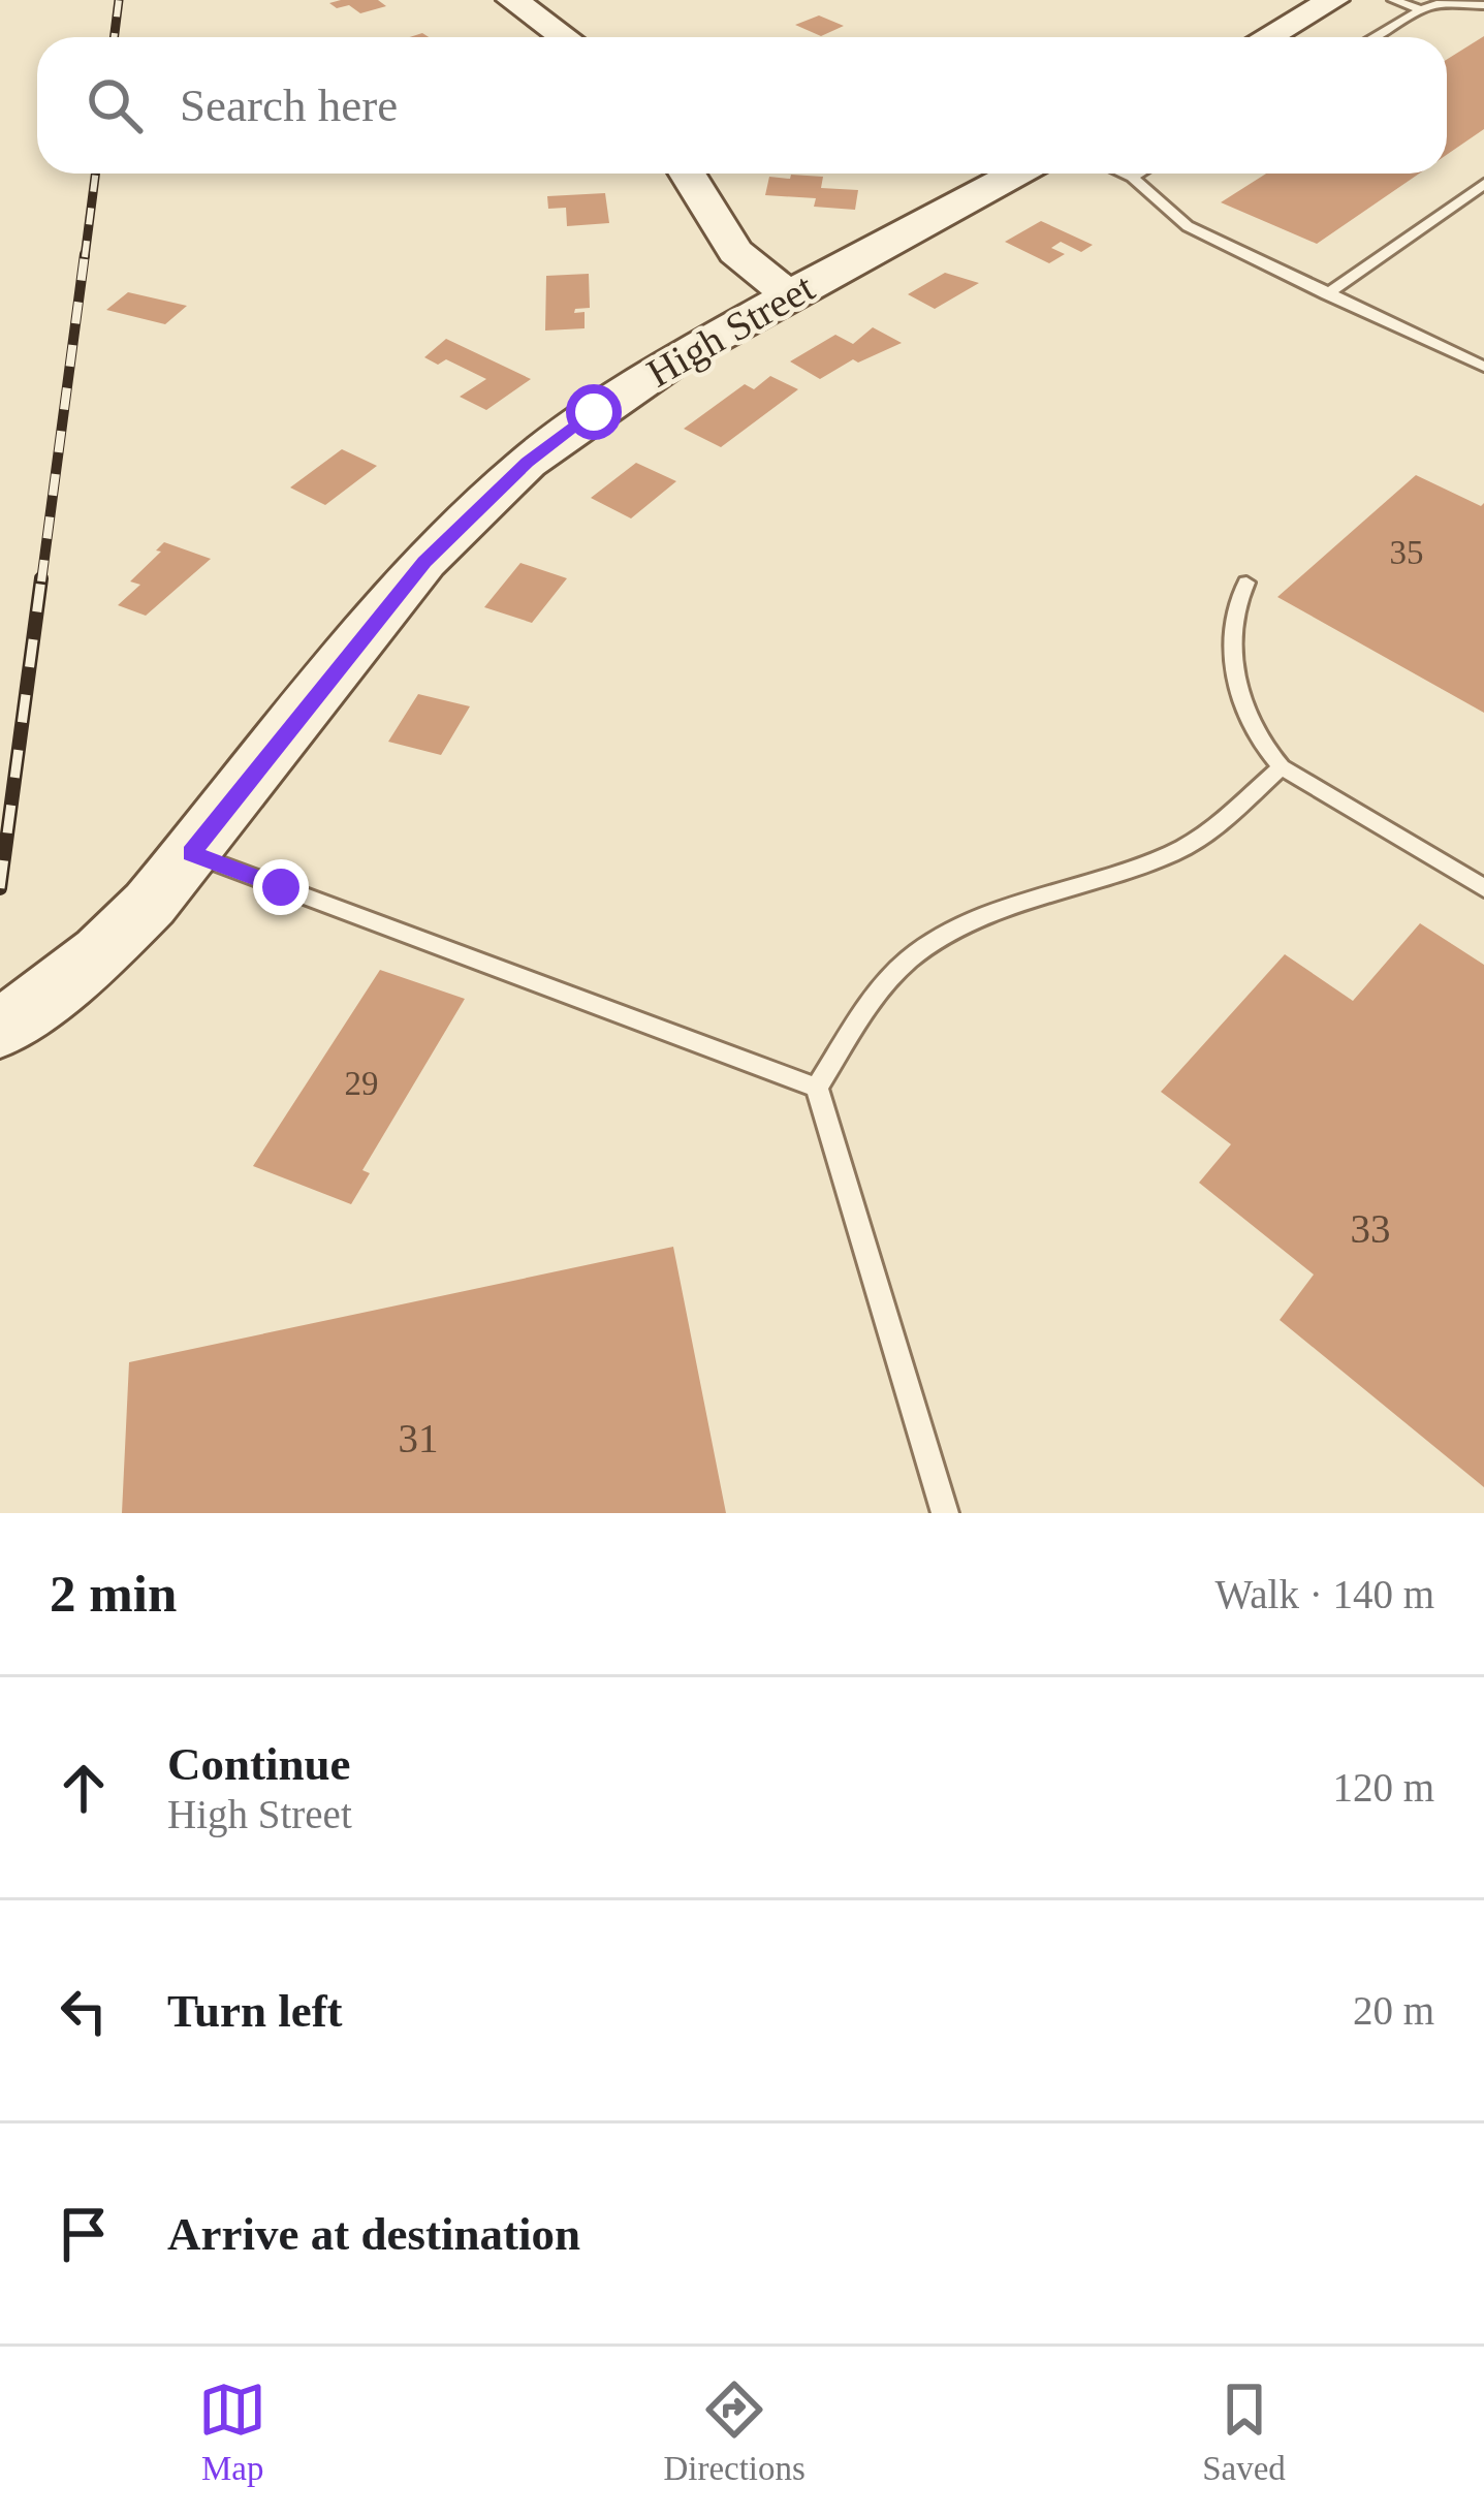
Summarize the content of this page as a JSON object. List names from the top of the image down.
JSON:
{
  "streets": {
    "main road": ["High Street"]
  },
  "house_numbers": [
    "35",
    "29",
    "33",
    "31"
  ],
  "page": {
    "search": "Search here",
    "heading": ["2 min", "Walk · 140 m"],
    "list": [
      ["Continue", "High Street", "120 m"],
      ["Turn left", "20 m"],
      "Arrive at destination"
    ],
    "nav": ["Map", "Directions", "Saved"]
  }
}
